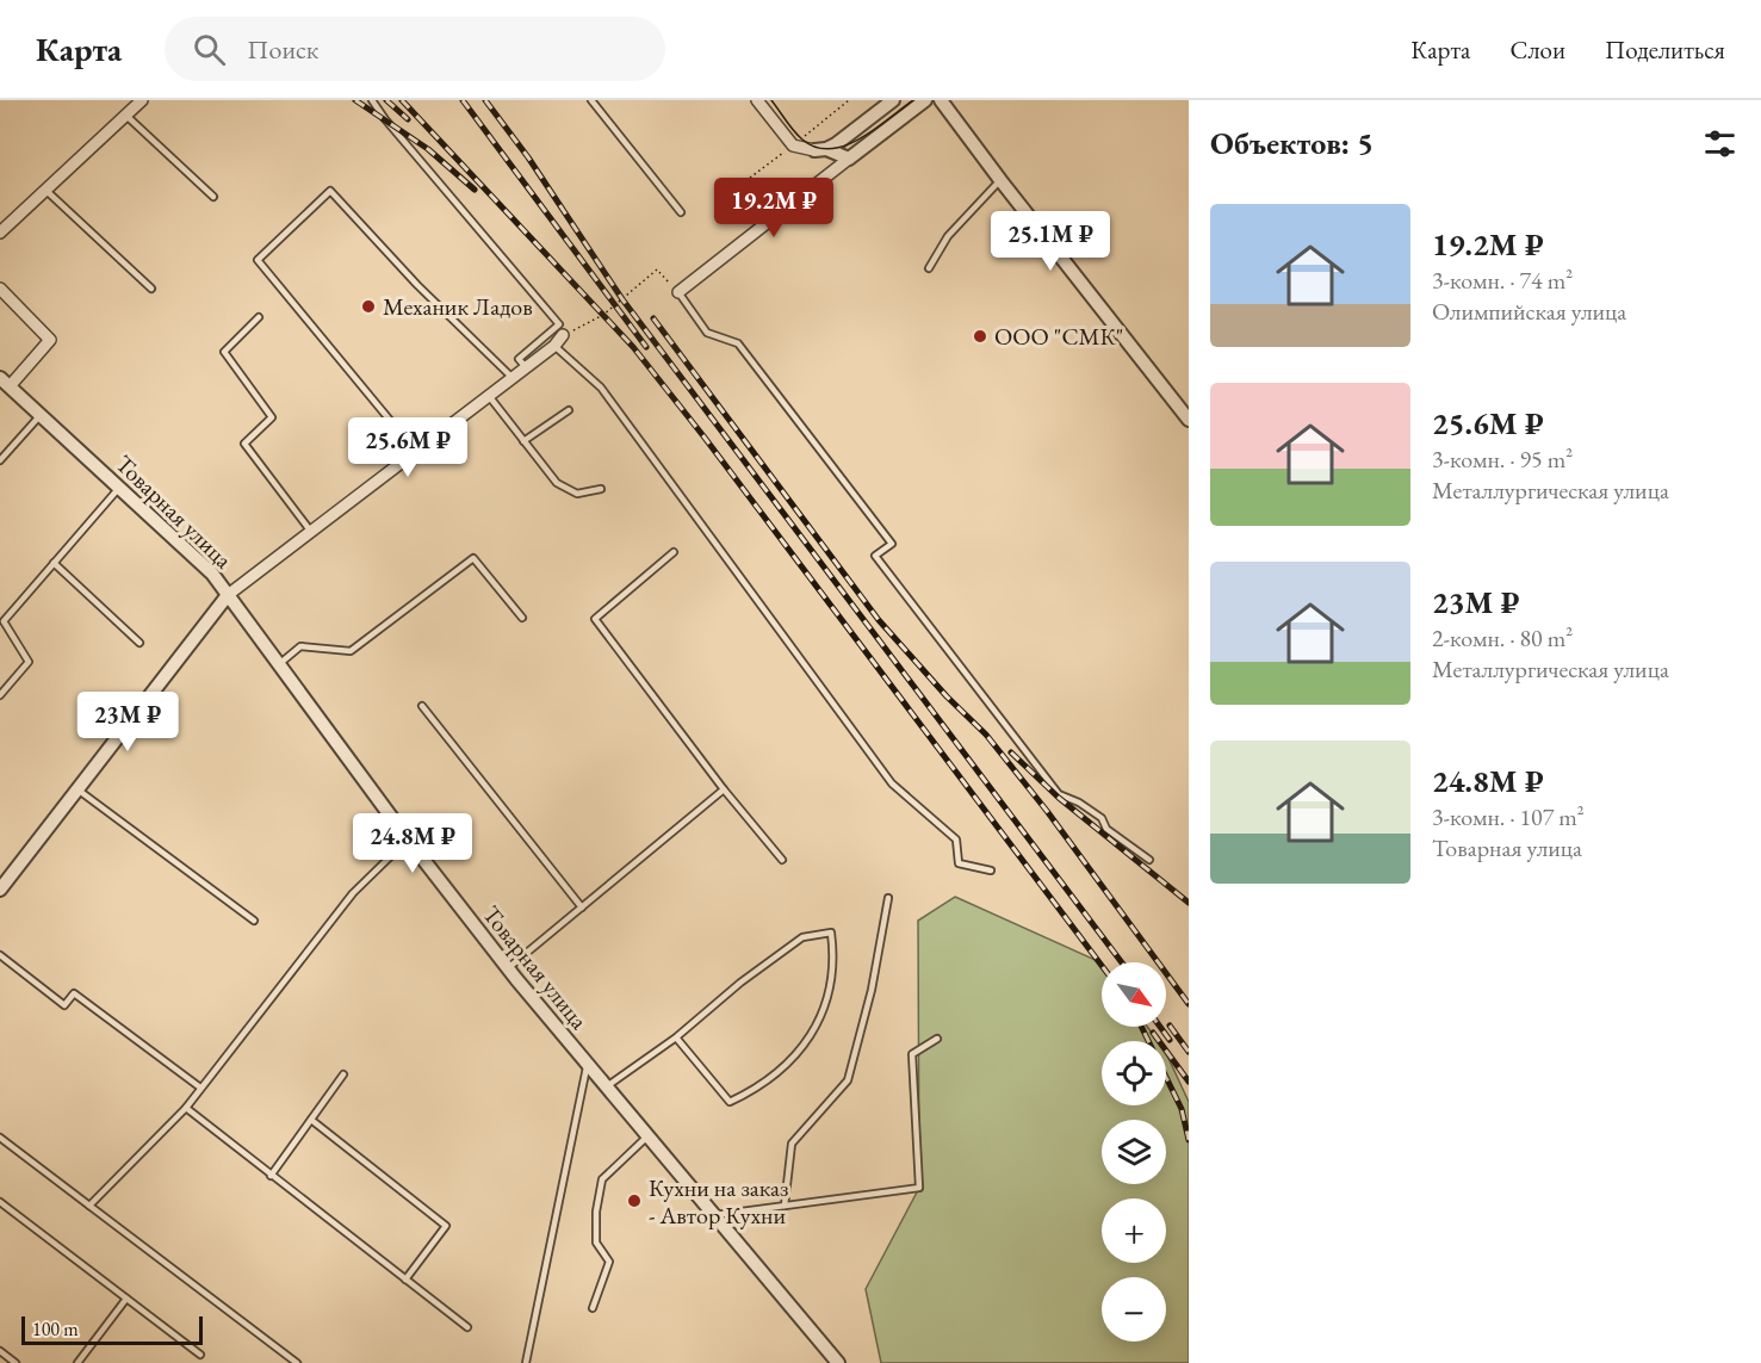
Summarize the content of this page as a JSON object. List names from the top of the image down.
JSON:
{
  "streets": {
    "street": ["Товарная улица"]
  },
  "places": ["Механик Ладов", "ООО \"СМК\"", "Кухни на заказ - Автор Кухни"],
  "scale_bar": "100 m",
  "north": "bottom right",
  "page": {
    "header": "Карта",
    "search": "Поиск",
    "nav": ["Карта", "Слои", "Поделиться"],
    "heading": "Объектов: 5",
    "price": [
      "19.2M ₽",
      "25.1M ₽",
      "25.6M ₽",
      "23M ₽",
      "24.8M ₽"
    ],
    "list": [
      {
        "name": "19.2M ₽",
        "note": "3-комн. · 74 m² · Олимпийская улица"
      },
      {
        "name": "25.6M ₽",
        "note": "3-комн. · 95 m² · Металлургическая улица"
      },
      {
        "name": "23M ₽",
        "note": "2-комн. · 80 m² · Металлургическая улица"
      },
      {
        "name": "24.8M ₽",
        "note": "3-комн. · 107 m² · Товарная улица"
      }
    ],
    "map_buttons": ["+", "−"],
    "scale": "100 m"
  }
}
